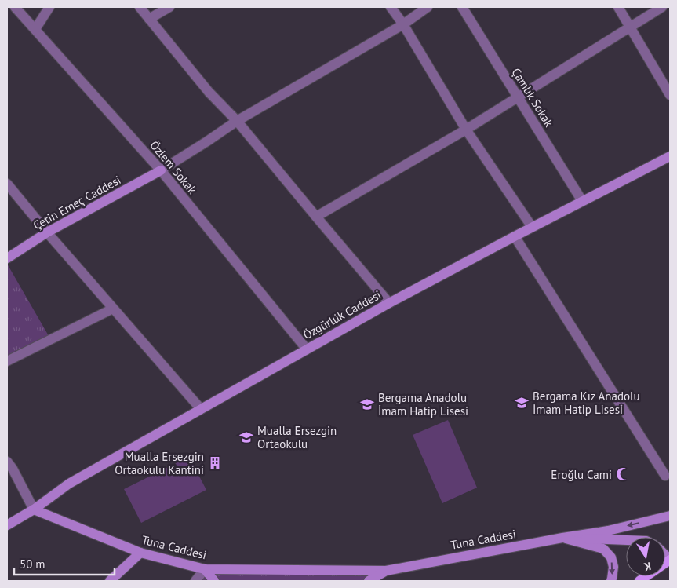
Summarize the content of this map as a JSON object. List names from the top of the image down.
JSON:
{
  "streets": {
    "main road": ["Çetin Emeç Caddesi", "Özgürlük Caddesi", "Tuna Caddesi"],
    "street": ["Çamlık Sokak", "Özlem Sokak"]
  },
  "crossings": [
    ["Çamlık Sokak", "Özgürlük Caddesi"],
    ["Özlem Sokak", "Çetin Emeç Caddesi"],
    ["Özlem Sokak", "Özgürlük Caddesi"],
    ["Özgürlük Caddesi", "Tuna Caddesi"]
  ],
  "places": {
    "school or university": ["Bergama Kız Anadolu İmam Hatip Lisesi", "Bergama Anadolu İmam Hatip Lisesi", "Mualla Ersezgin Ortaokulu"],
    "building": ["Mualla Ersezgin Ortaokulu Kantini"],
    "mosque": ["Eroğlu Cami"]
  },
  "scale_bar": "50 m",
  "north": "bottom"
}
